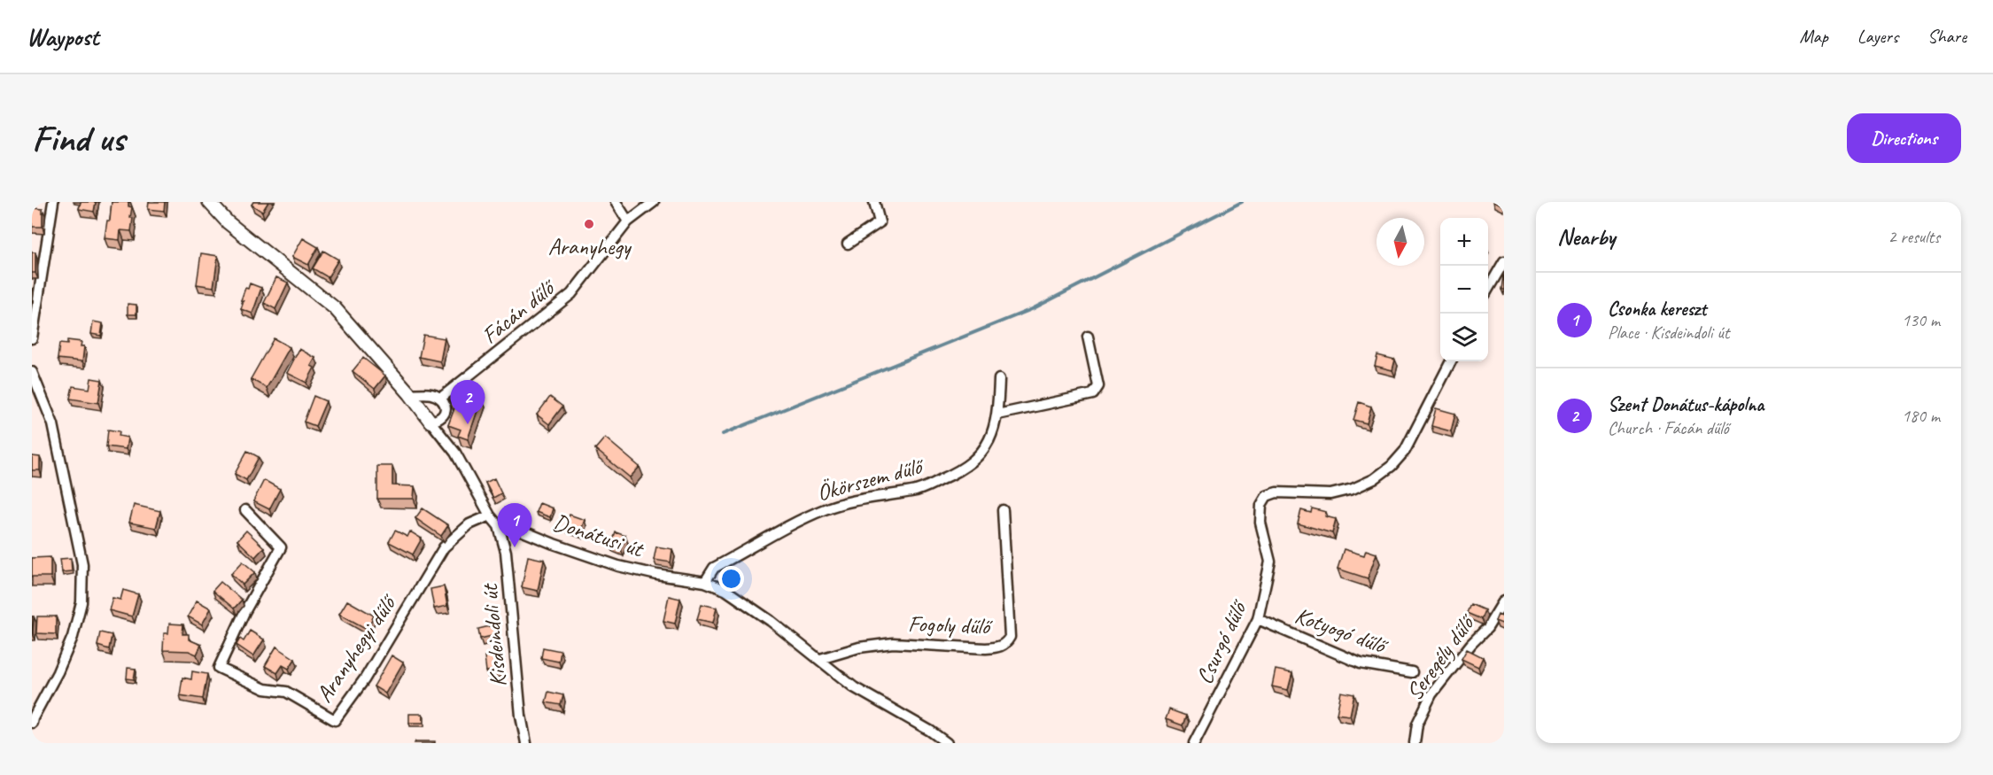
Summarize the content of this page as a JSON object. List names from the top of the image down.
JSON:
{
  "streets": {
    "street": [
      "Fácán dűlő",
      "Ökörszem dűlő",
      "Donátusi út",
      "Fogoly dűlő",
      "Kotyogó dűlő",
      "Kisdeindoli út",
      "Csurgó dűlő",
      "Aranyhegyi dűlő",
      "Seregély dűlő"
    ]
  },
  "crossings": [
    ["Ökörszem dűlő", "Donátusi út"],
    ["Donátusi út", "Fogoly dűlő"],
    ["Donátusi út", "Kisdeindoli út"],
    ["Kotyogó dűlő", "Csurgó dűlő"]
  ],
  "places": ["Aranyhegy"],
  "north": "bottom",
  "page": {
    "header": "Waypost",
    "nav": ["Map", "Layers", "Share"],
    "buttons": "Directions",
    "title": "Find us",
    "heading": ["Nearby", "2 results"],
    "map_buttons": ["+", "−"],
    "list": [
      {
        "mark": "1",
        "name": "Csonka kereszt",
        "note": "Place · Kisdeindoli út",
        "value": "130 m"
      },
      {
        "mark": "2",
        "name": "Szent Donátus-kápolna",
        "note": "Church · Fácán dűlő",
        "value": "180 m"
      }
    ],
    "pins": ["2", "1"]
  }
}
